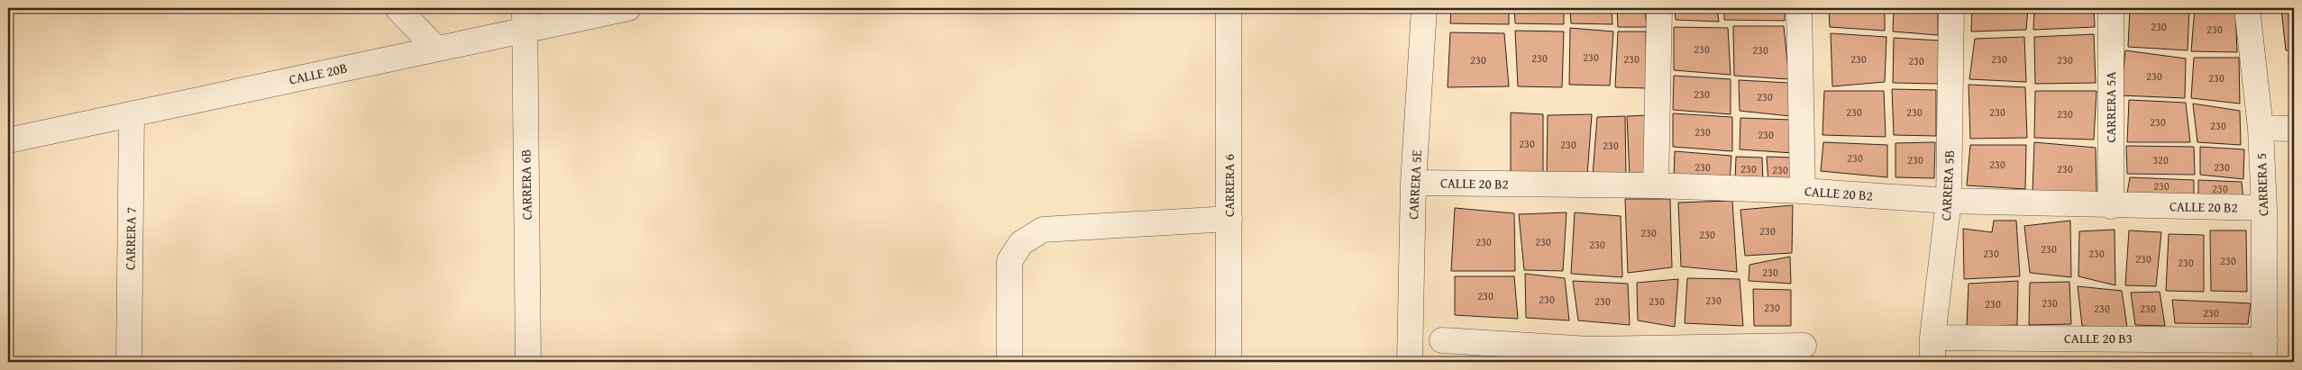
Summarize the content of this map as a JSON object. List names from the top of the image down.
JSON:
{
  "streets": {
    "street": [
      "CALLE 20B",
      "CARRERA 5A",
      "CALLE 20 B2",
      "CARRERA 6B",
      "CARRERA 5E",
      "CARRERA 5",
      "CARRERA 6",
      "CARRERA 5B",
      "CARRERA 7",
      "CALLE 20 B3"
    ]
  },
  "crossings": [
    ["CALLE 20B", "CARRERA 6B"],
    ["CALLE 20B", "CARRERA 7"],
    ["CARRERA 5A", "CALLE 20 B2"],
    ["CALLE 20 B2", "CARRERA 5E"],
    ["CALLE 20 B2", "CARRERA 5"],
    ["CALLE 20 B2", "CARRERA 5B"],
    ["CARRERA 5", "CALLE 20 B3"],
    ["CARRERA 5B", "CALLE 20 B3"]
  ],
  "house_numbers": [
    "230",
    "230",
    "230",
    "230",
    "230",
    "230",
    "230",
    "230",
    "230",
    "230",
    "230",
    "230",
    "230",
    "230",
    "230",
    "230",
    "230",
    "230",
    "230",
    "230",
    "230",
    "230",
    "230",
    "230",
    "230",
    "230",
    "230",
    "230",
    "230",
    "320",
    "230",
    "230",
    "230",
    "230",
    "230",
    "230",
    "230",
    "230",
    "230",
    "230",
    "230",
    "230",
    "230",
    "230",
    "230",
    "230",
    "230",
    "230",
    "230",
    "230",
    "230",
    "230",
    "230",
    "230",
    "230",
    "230",
    "230",
    "230",
    "230",
    "230",
    "230",
    "230"
  ]
}
